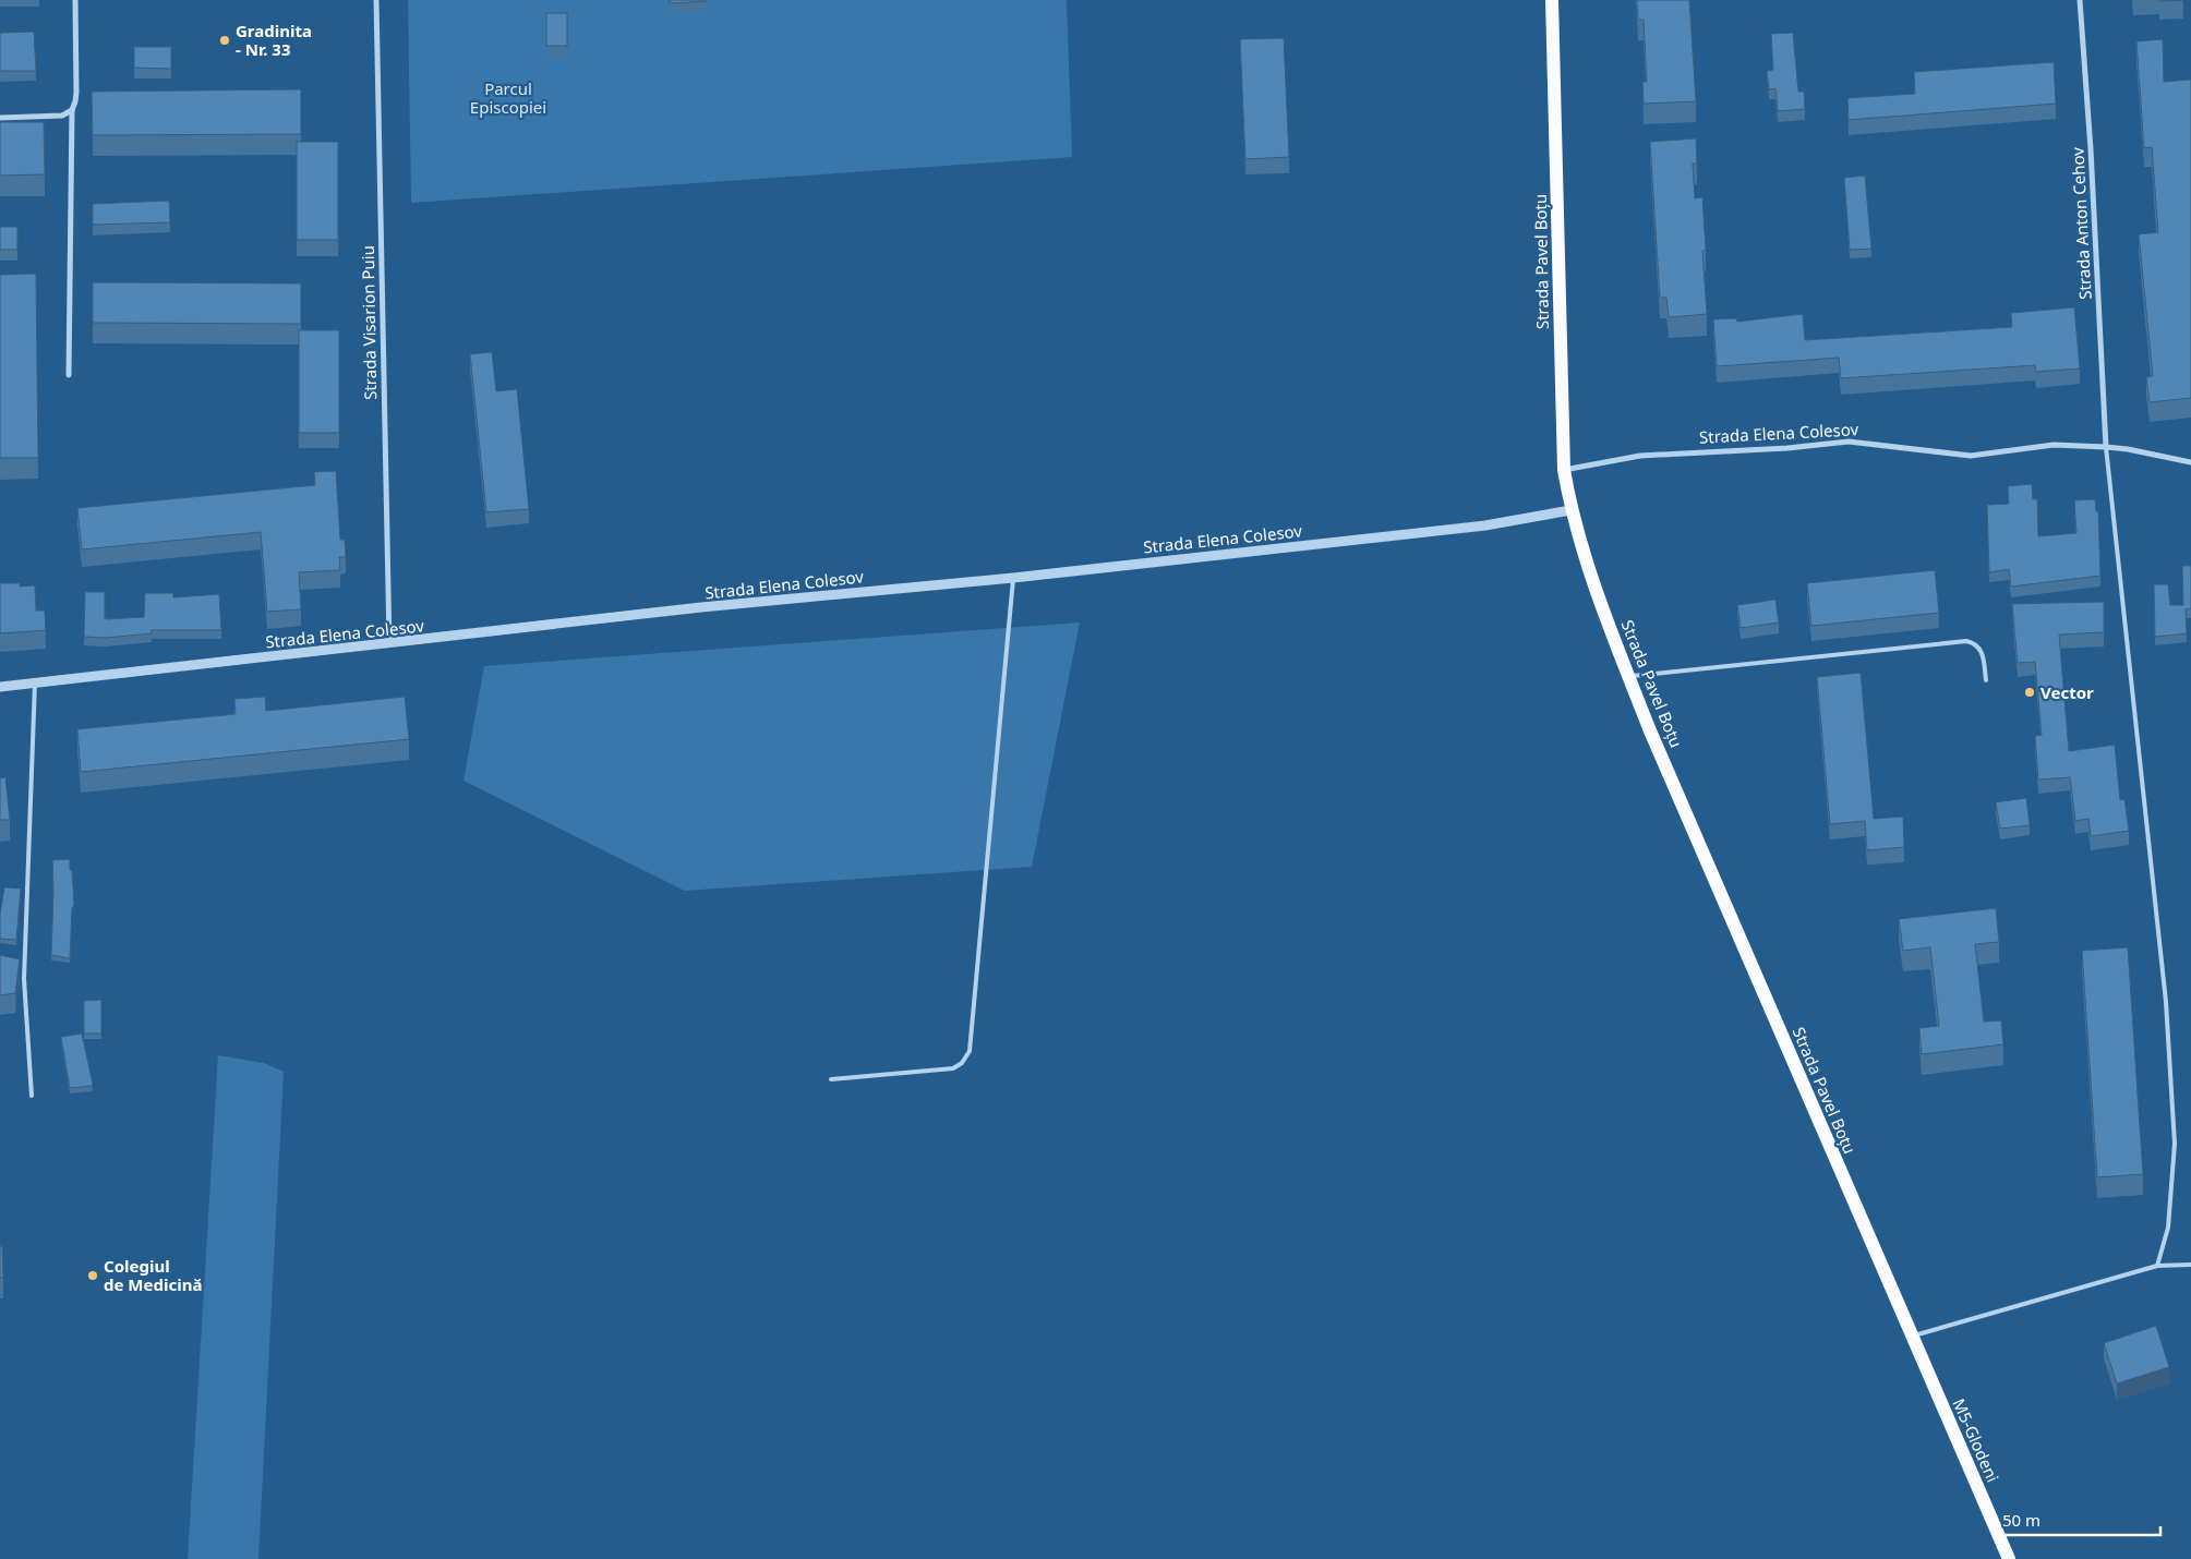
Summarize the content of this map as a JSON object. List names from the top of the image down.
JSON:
{
  "streets": {
    "main road": ["Strada Pavel Boțu", "M5-Glodeni"],
    "street": ["Strada Anton Cehov", "Strada Visarion Puiu", "Strada Elena Colesov"]
  },
  "crossings": [
    ["Strada Anton Cehov", "Strada Elena Colesov"],
    ["Strada Pavel Boțu", "Strada Elena Colesov"],
    ["Strada Pavel Boțu", "M5-Glodeni"],
    ["Strada Visarion Puiu", "Strada Elena Colesov"]
  ],
  "parks": ["Parcul Episcopiei"],
  "places": ["Gradinita - Nr. 33", "Vector", "Colegiul de Medicină"],
  "scale_bar": "50 m"
}
